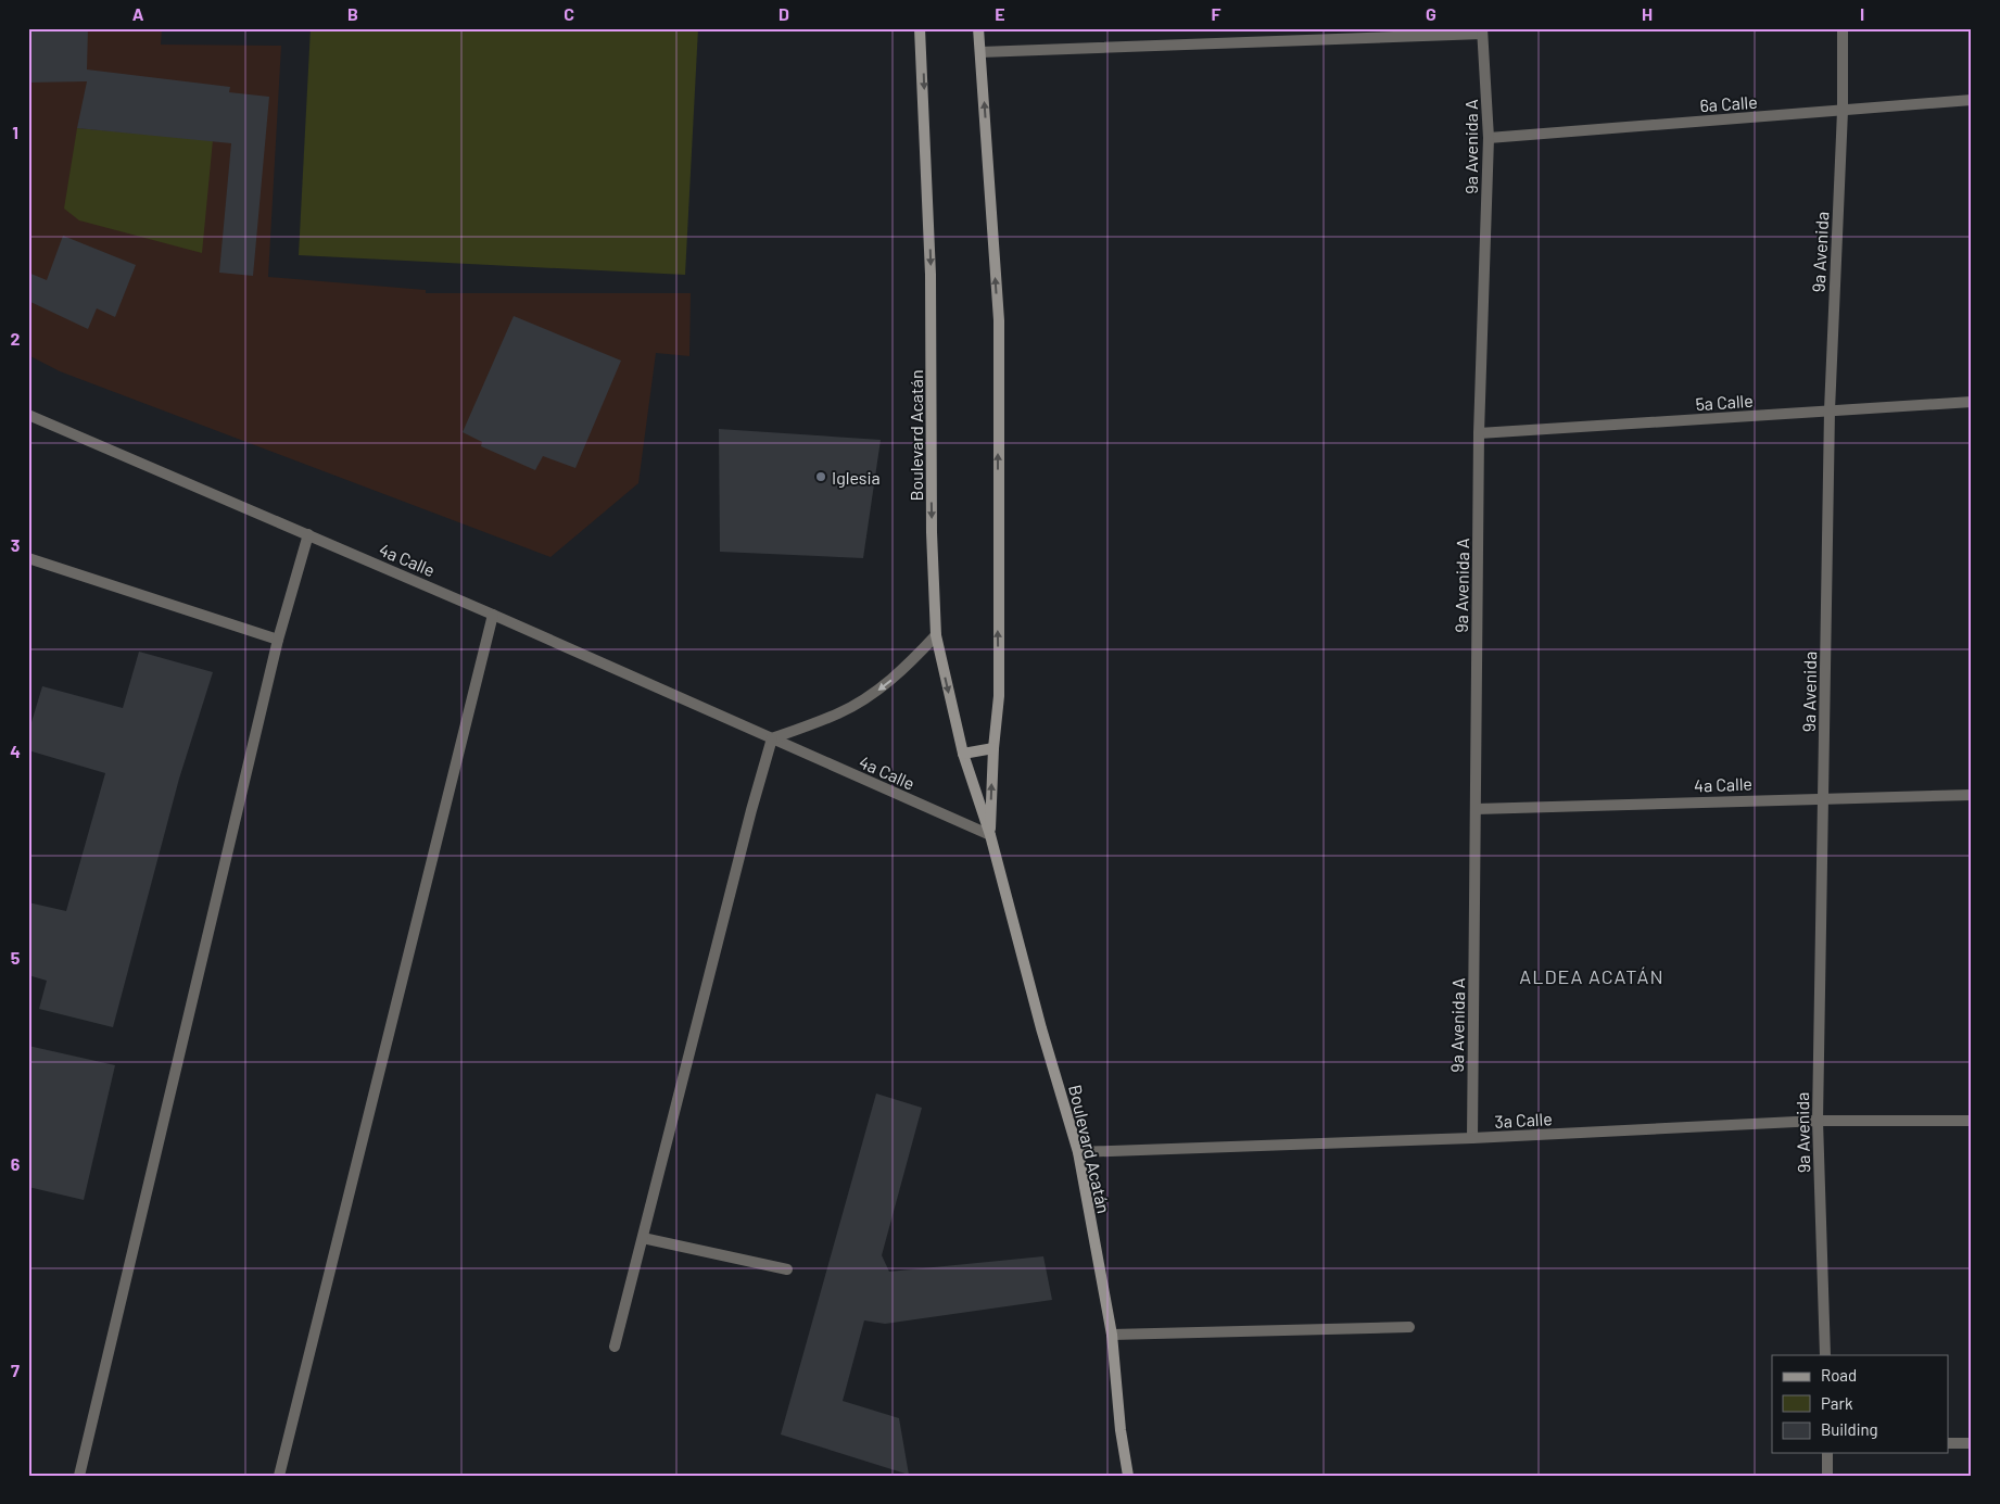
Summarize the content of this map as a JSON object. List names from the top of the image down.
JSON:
{
  "streets": {
    "main road": ["Boulevard Acatán"],
    "street": [
      "6a Calle",
      "9a Avenida A",
      "9a Avenida",
      "5a Calle",
      "4a Calle",
      "3a Calle"
    ]
  },
  "crossings": [
    ["6a Calle", "9a Avenida A"],
    ["6a Calle", "9a Avenida"],
    ["9a Avenida A", "5a Calle"],
    ["9a Avenida A", "4a Calle"],
    ["9a Avenida A", "3a Calle"],
    ["9a Avenida", "5a Calle"],
    ["9a Avenida", "4a Calle"],
    ["9a Avenida", "3a Calle"],
    ["Boulevard Acatán", "4a Calle"],
    ["Boulevard Acatán", "3a Calle"]
  ],
  "districts": ["ALDEA ACATÁN"],
  "places": ["Iglesia"],
  "legend": ["Road", "Park", "Building"],
  "grid": {
    "columns": [
      "A",
      "B",
      "C",
      "D",
      "E",
      "F",
      "G",
      "H",
      "I"
    ],
    "rows": [
      "1",
      "2",
      "3",
      "4",
      "5",
      "6",
      "7"
    ]
  }
}
